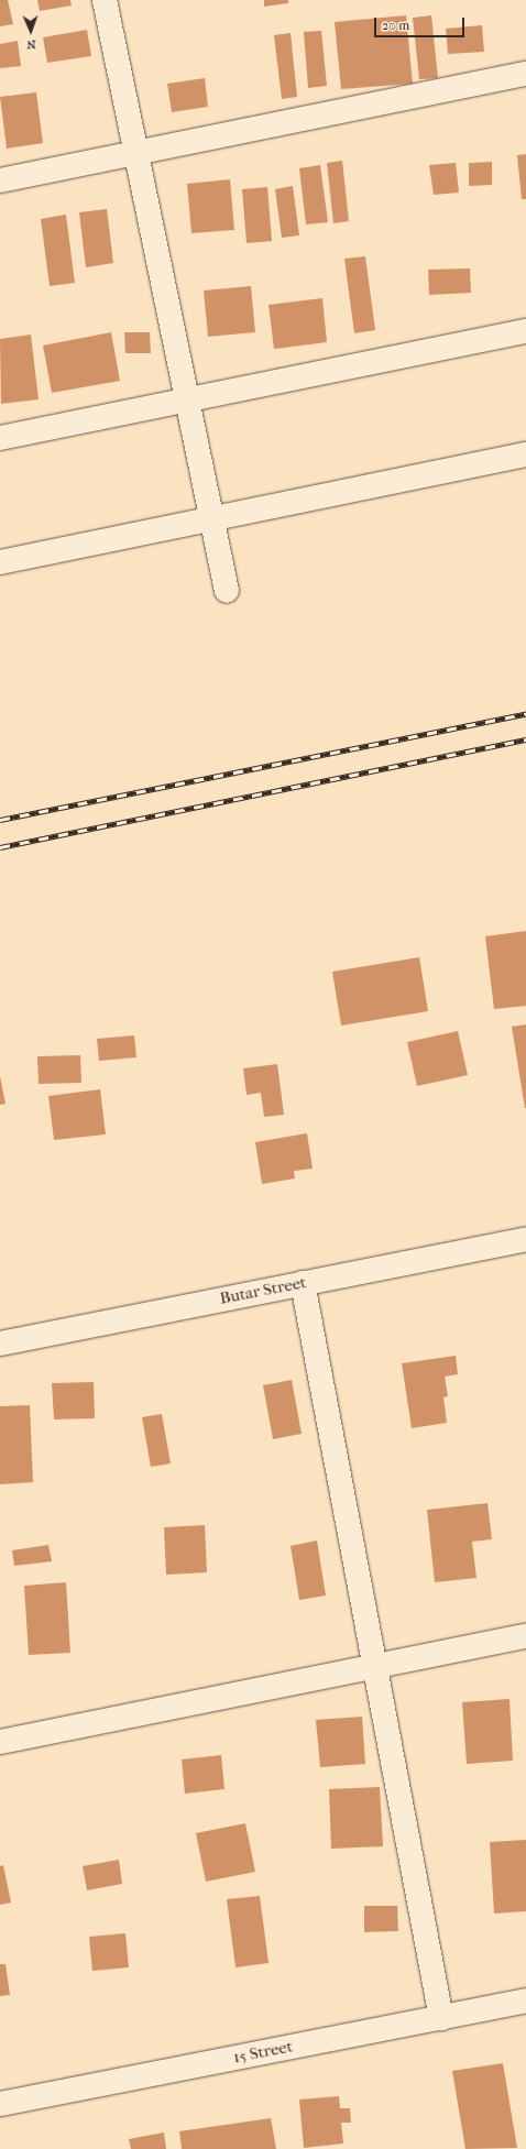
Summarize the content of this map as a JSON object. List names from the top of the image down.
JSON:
{
  "streets": {
    "street": ["Butar Street", "15 Street"]
  },
  "scale_bar": "20 m",
  "north": "bottom"
}
